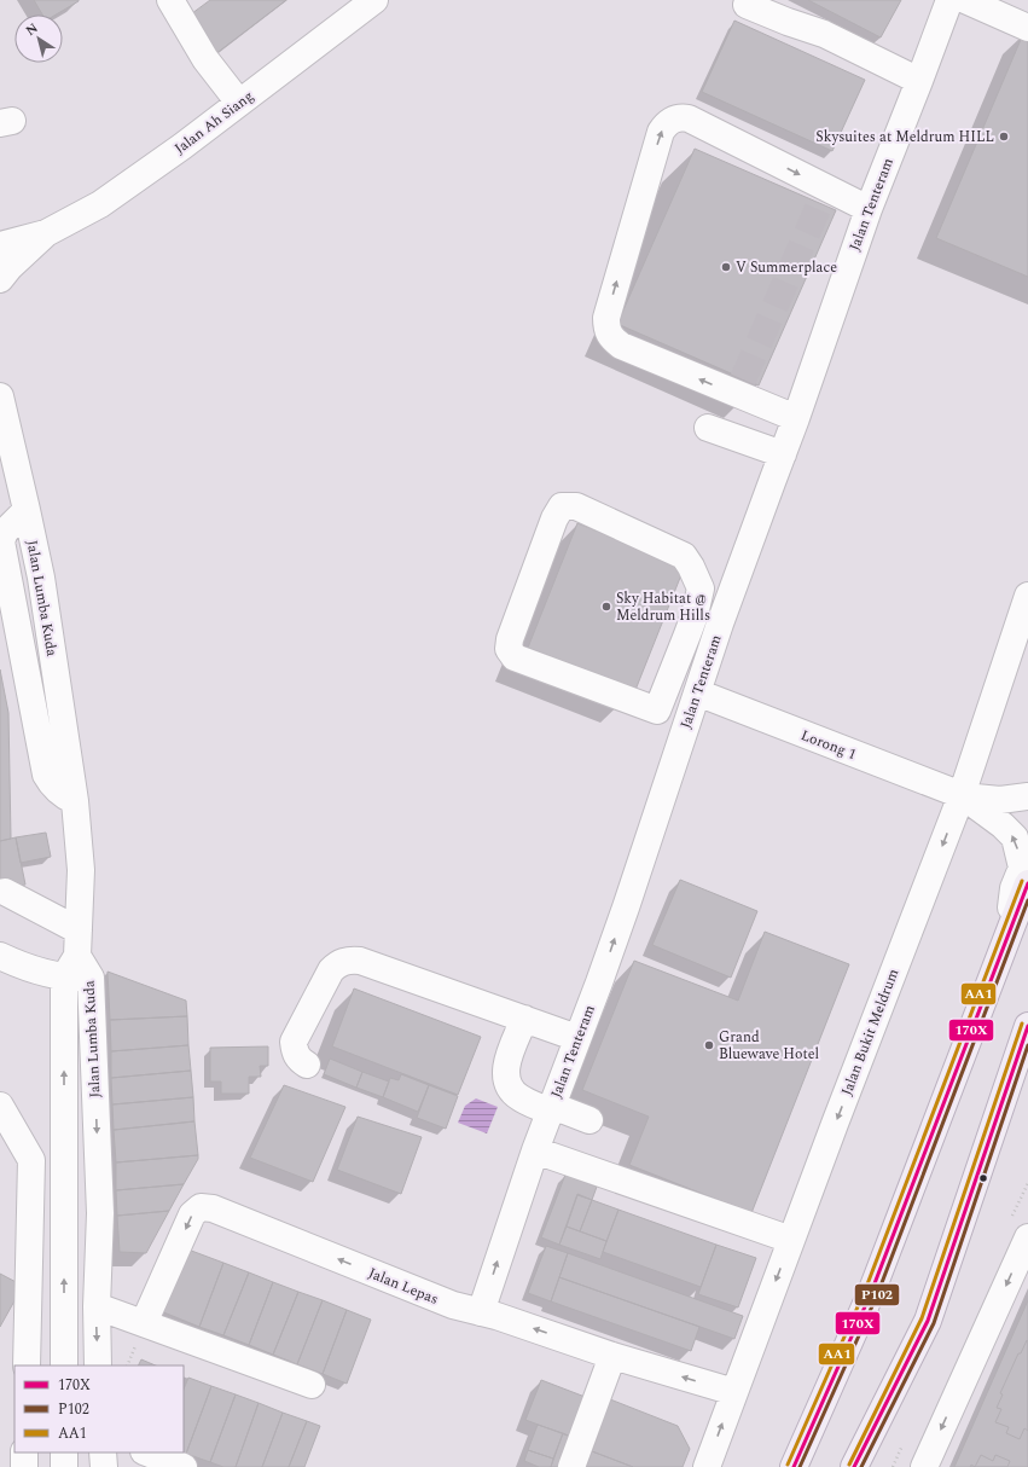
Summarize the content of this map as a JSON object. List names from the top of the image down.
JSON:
{
  "streets": {
    "street": [
      "Jalan Ah Siang",
      "Jalan Tenteram",
      "Jalan Lumba Kuda",
      "Lorong 1",
      "Jalan Bukit Meldrum",
      "Jalan Lepas"
    ]
  },
  "crossings": [
    ["Jalan Tenteram", "Lorong 1"],
    ["Jalan Tenteram", "Jalan Lepas"],
    ["Lorong 1", "Jalan Bukit Meldrum"],
    ["Jalan Bukit Meldrum", "Jalan Lepas"]
  ],
  "one_way": ["Jalan Tenteram"],
  "places": [
    "Skysuites at Meldrum HILL",
    "V Summerplace",
    "Sky Habitat @ Meldrum Hills",
    "Grand Bluewave Hotel"
  ],
  "lines": ["transit line AA1", "transit line 170X", "transit line P102"],
  "legend": ["170X", "P102", "AA1"],
  "north": "top left"
}
